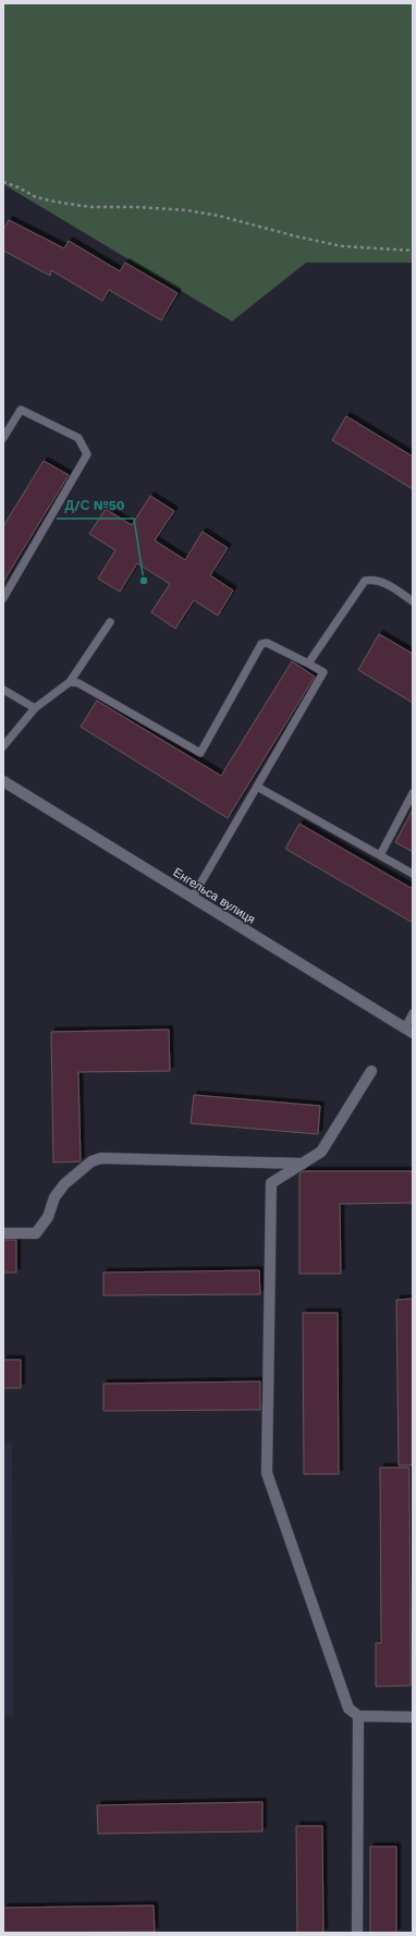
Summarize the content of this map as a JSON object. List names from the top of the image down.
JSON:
{
  "streets": {
    "street": ["Енгельса вулиця"]
  },
  "places": ["Д/С №50"]
}
